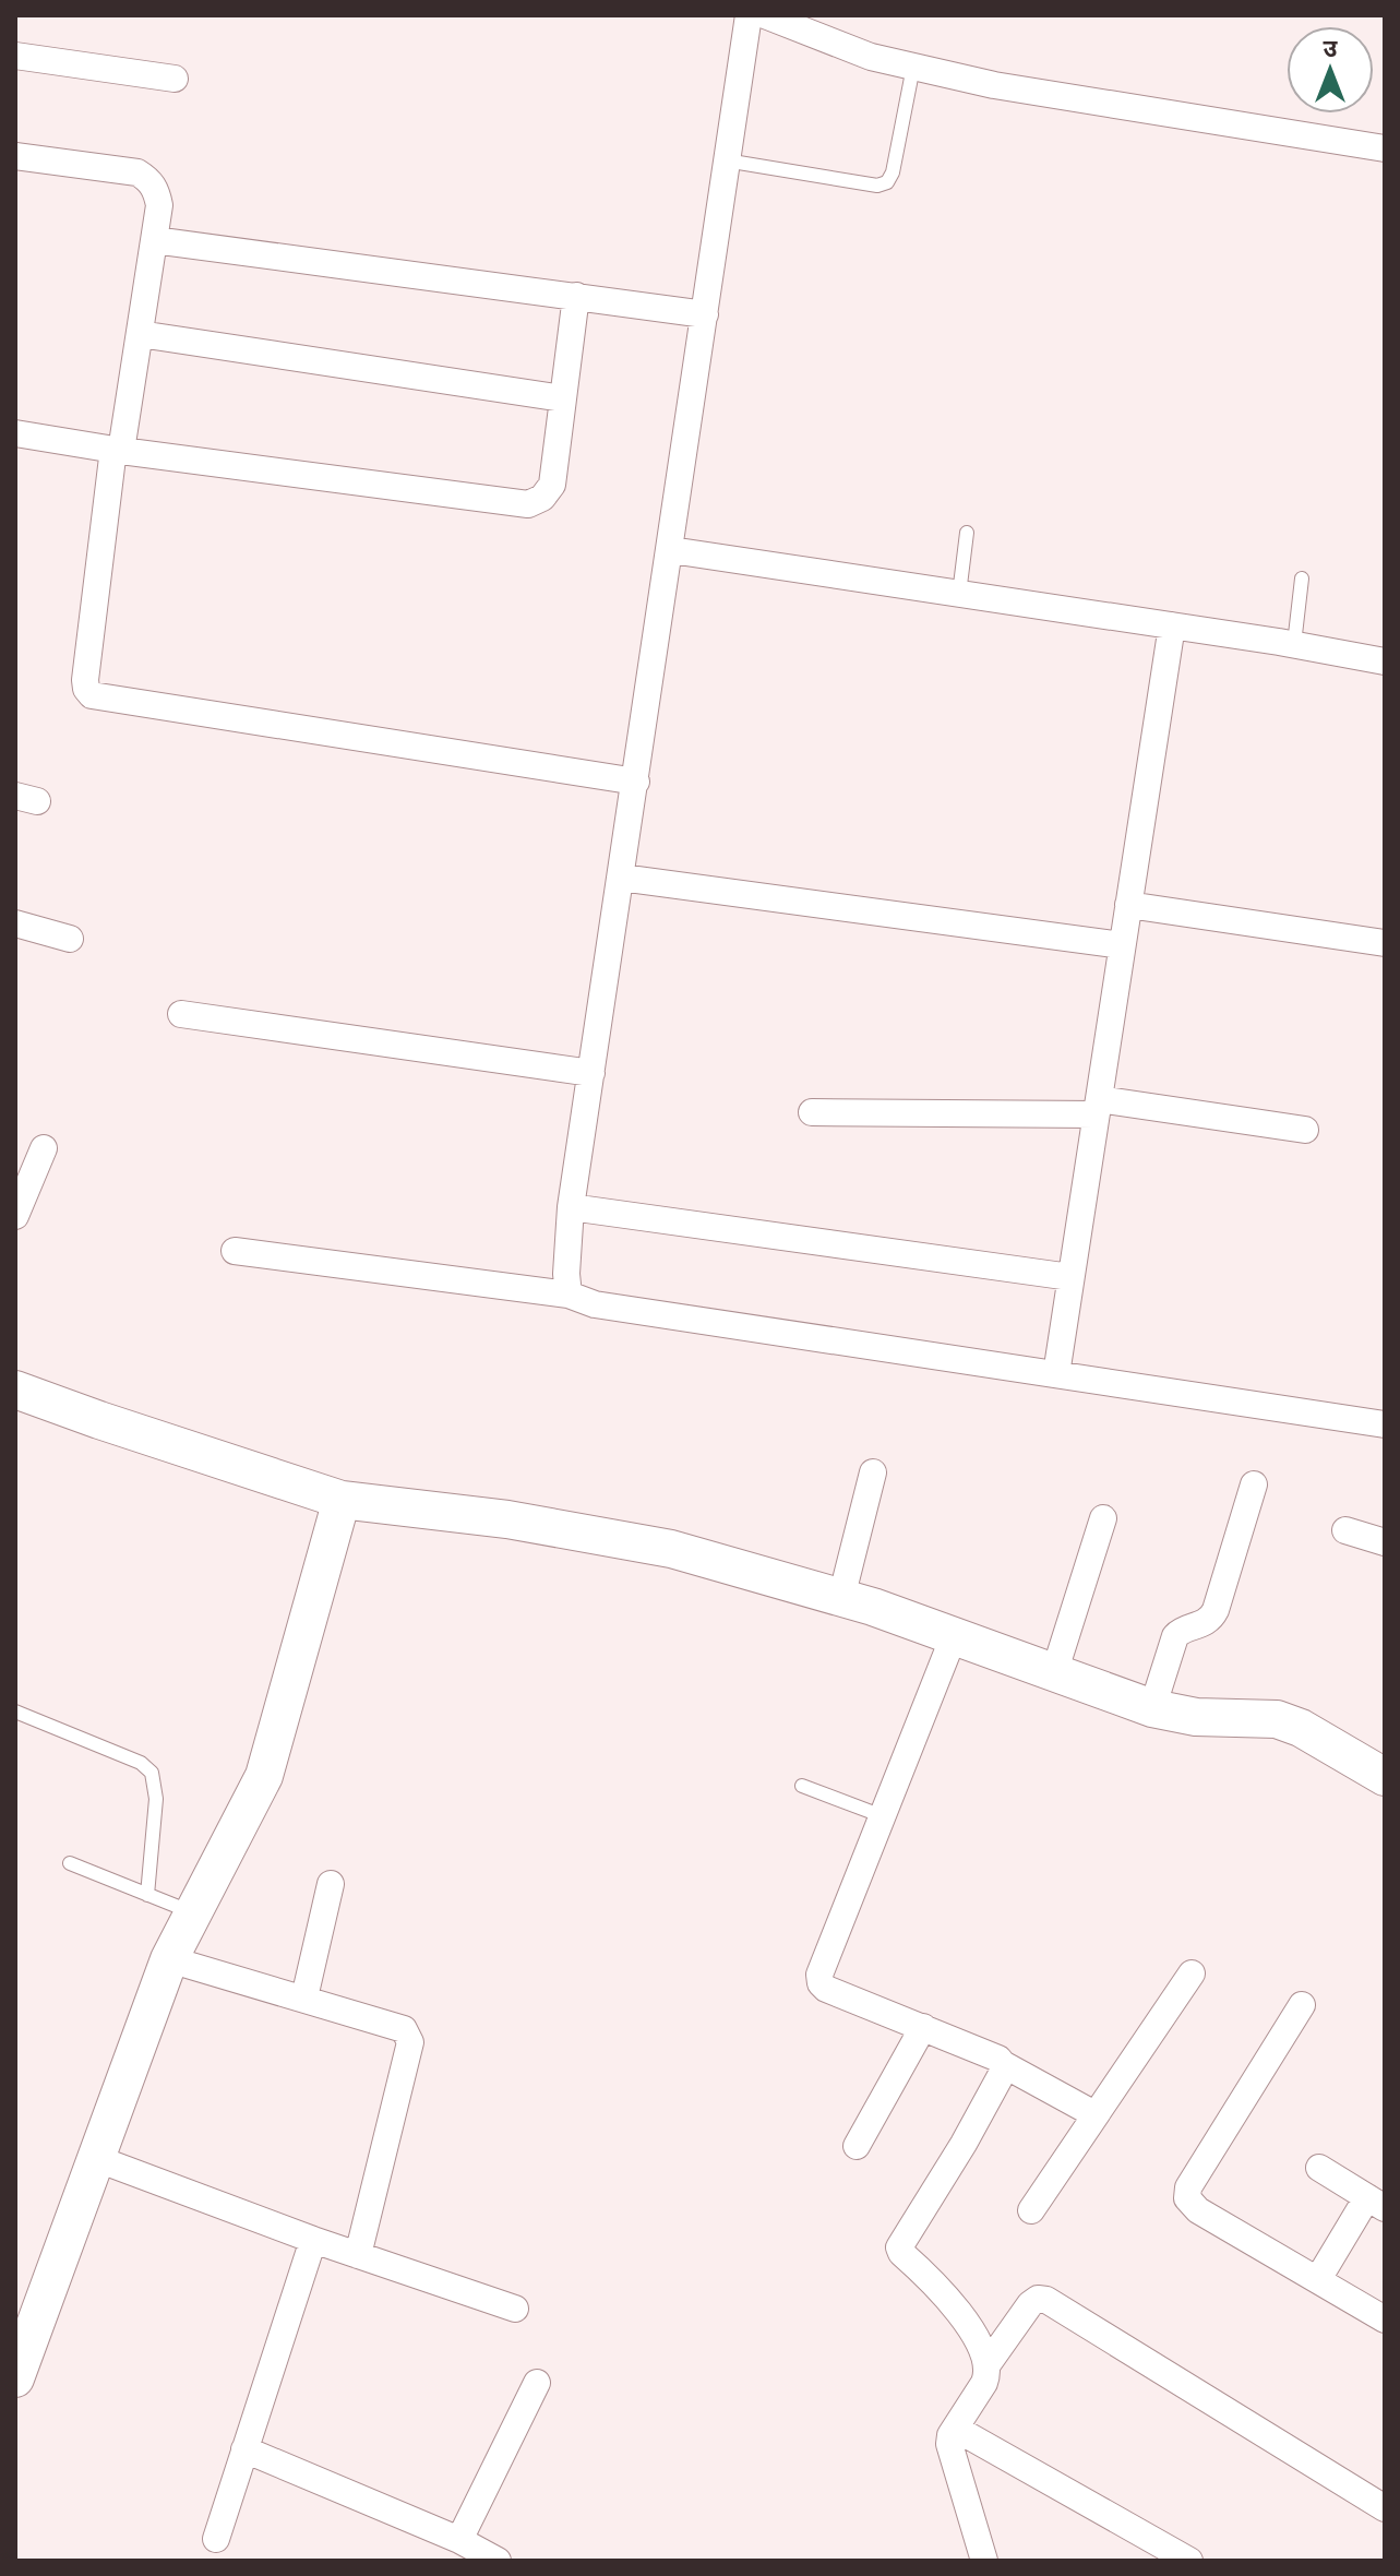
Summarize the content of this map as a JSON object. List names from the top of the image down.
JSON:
{
  "north": "top"
}
